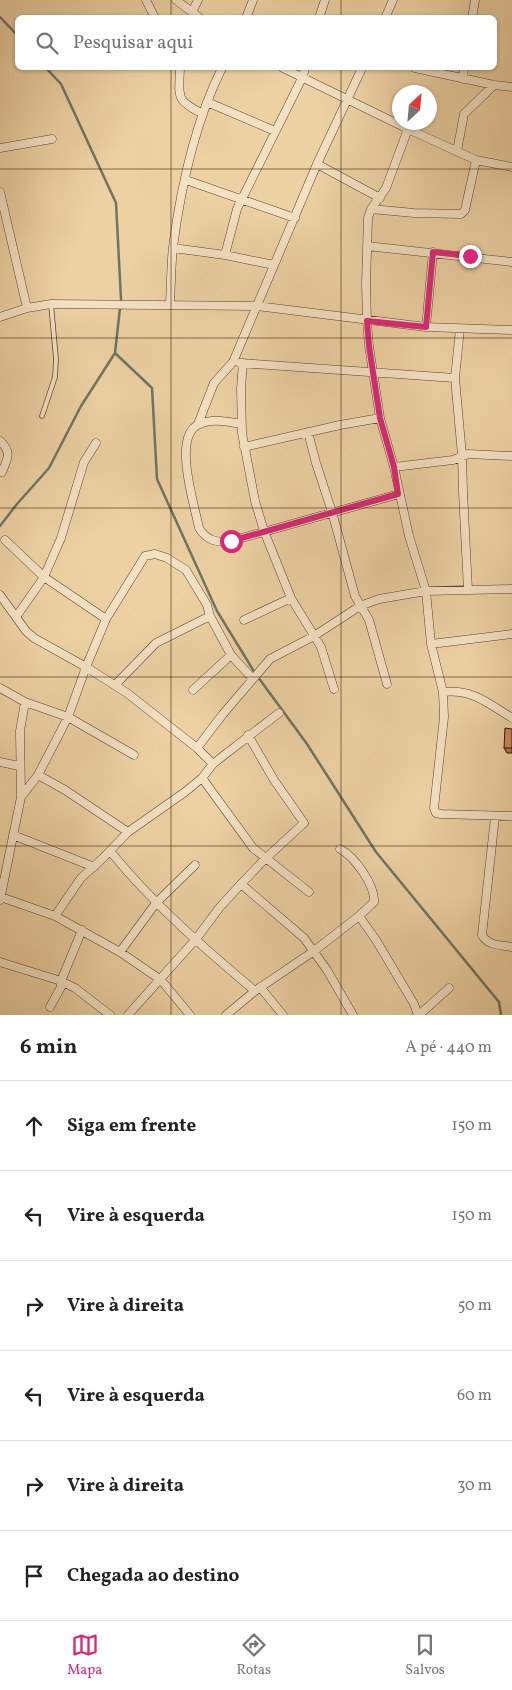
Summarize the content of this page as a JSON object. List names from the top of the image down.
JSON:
{
  "north": "top right",
  "page": {
    "search": "Pesquisar aqui",
    "heading": ["6 min", "A pé · 440 m"],
    "list": [
      ["Siga em frente", "150 m"],
      ["Vire à esquerda", "150 m"],
      ["Vire à direita", "50 m"],
      ["Vire à esquerda", "60 m"],
      ["Vire à direita", "30 m"],
      "Chegada ao destino"
    ],
    "nav": ["Mapa", "Rotas", "Salvos"]
  }
}
